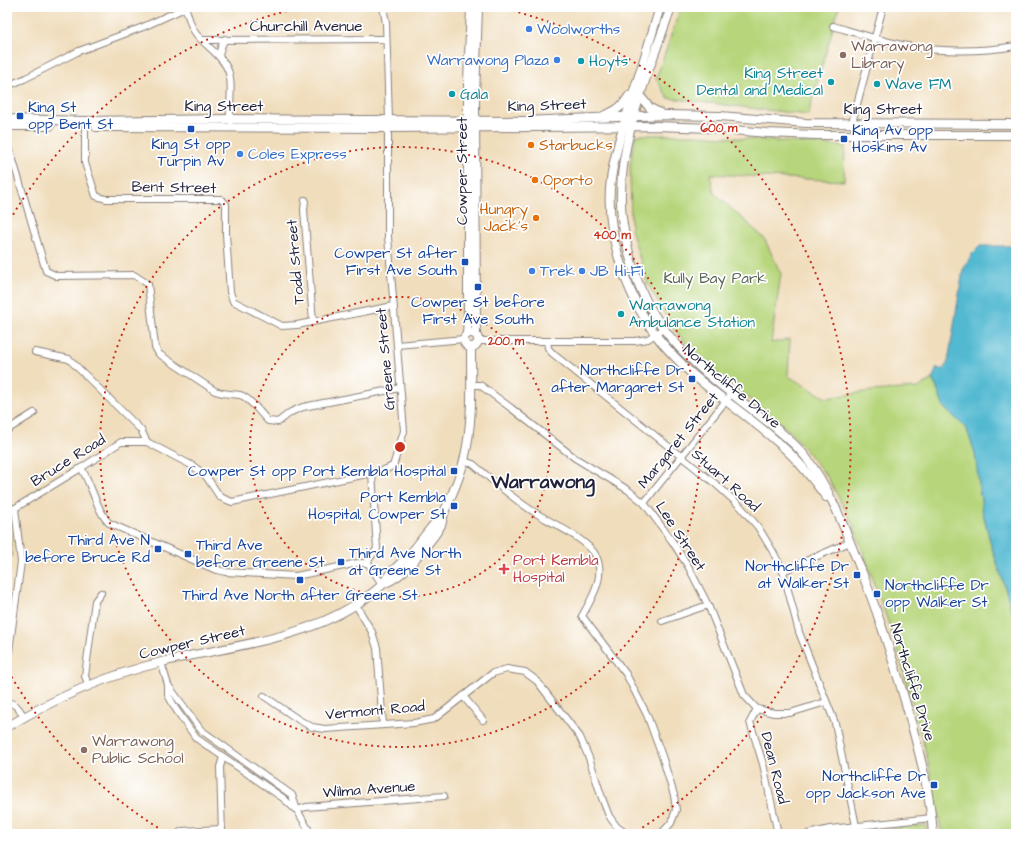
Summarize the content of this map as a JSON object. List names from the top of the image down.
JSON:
{
  "streets": {
    "main road": ["King Street", "Cowper Street", "Northcliffe Drive"],
    "street": [
      "Churchill Avenue",
      "Bent Street",
      "Todd Street",
      "Greene Street",
      "Margaret Street",
      "Bruce Road",
      "Stuart Road",
      "Lee Street",
      "Vermont Road",
      "Dean Road",
      "Wilma Avenue"
    ]
  },
  "crossings": [
    ["Churchill Avenue", "Greene Street"],
    ["King Street", "Cowper Street"],
    ["King Street", "Bent Street"],
    ["King Street", "Greene Street"],
    ["King Street", "Northcliffe Drive"],
    ["Cowper Street", "Lee Street"],
    ["Bent Street", "Todd Street"],
    ["Bent Street", "Greene Street"],
    ["Northcliffe Drive", "Margaret Street"],
    ["Margaret Street", "Stuart Road"],
    ["Margaret Street", "Lee Street"],
    ["Lee Street", "Dean Road"]
  ],
  "districts": ["Warrawong"],
  "parks": ["Kully Bay Park"],
  "places": {
    "other": [
      "Woolworths",
      "Warrawong Library",
      "Warrawong Plaza",
      "Hoyts",
      "King Street Dental and Medical",
      "Wave FM",
      "Gala",
      "Starbucks",
      "Coles Express",
      "Oporto",
      "Hungry Jack's",
      "Trek",
      "JB Hi-Fi",
      "Warrawong Ambulance Station",
      "Warrawong Public School"
    ],
    "transit": [
      "King St opp Bent St",
      "King St opp Turpin Av",
      "King Av opp Hoskins Av",
      "Cowper St after First Ave South",
      "Cowper St before First Ave South",
      "Northcliffe Dr after Margaret St",
      "Cowper St opp Port Kembla Hospital",
      "Port Kembla Hospital, Cowper St",
      "Third Ave N before Bruce Rd",
      "Third Ave before Greene St",
      "Third Ave North at Greene St",
      "Northcliffe Dr at Walker St",
      "Third Ave North after Greene St",
      "Northcliffe Dr opp Walker St",
      "Northcliffe Dr opp Jackson Ave"
    ],
    "health": ["Port Kembla Hospital"]
  },
  "rings": ["600 m", "400 m", "200 m"]
}
